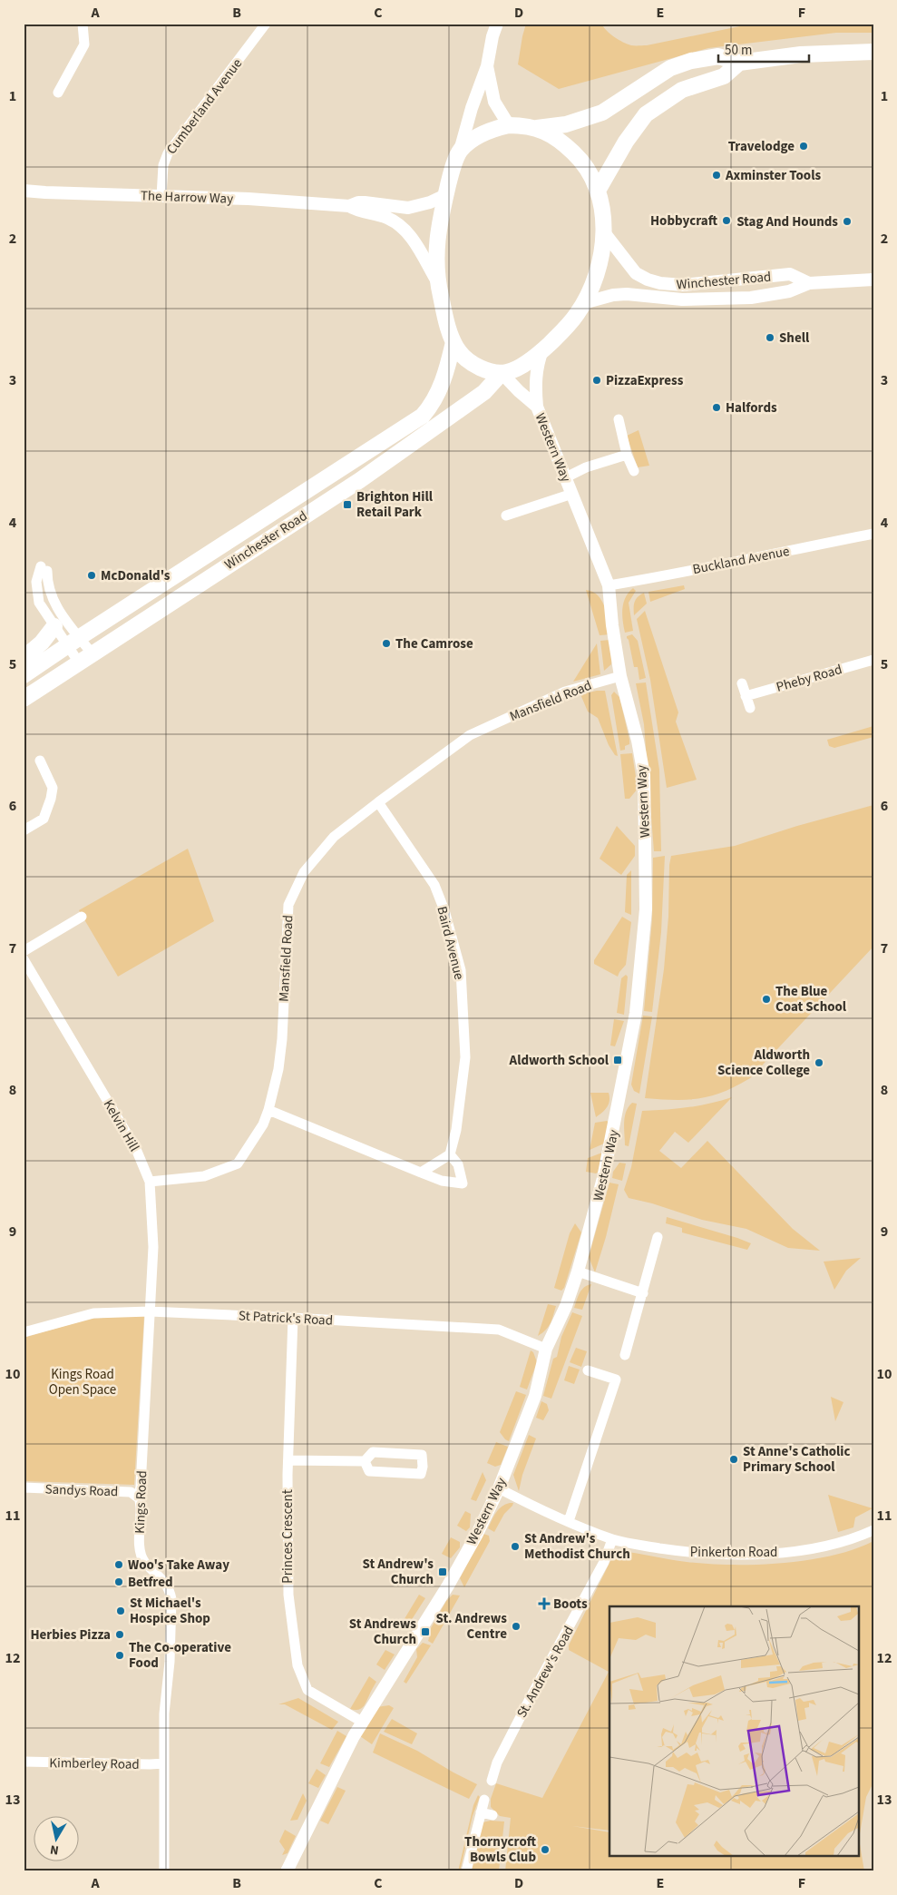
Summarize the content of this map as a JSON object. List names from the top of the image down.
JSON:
{
  "streets": {
    "main road": ["Winchester Road"],
    "street": [
      "Cumberland Avenue",
      "The Harrow Way",
      "Western Way",
      "Buckland Avenue",
      "Pheby Road",
      "Mansfield Road",
      "Baird Avenue",
      "Kelvin Hill",
      "St Patrick's Road",
      "Sandys Road",
      "Kings Road",
      "Princes Crescent",
      "Pinkerton Road",
      "St. Andrew's Road",
      "Kimberley Road"
    ]
  },
  "crossings": [
    ["Cumberland Avenue", "The Harrow Way"],
    ["Winchester Road", "Western Way"],
    ["Western Way", "Buckland Avenue"],
    ["Western Way", "Mansfield Road"],
    ["Western Way", "St Patrick's Road"],
    ["Western Way", "Princes Crescent"],
    ["Western Way", "Pinkerton Road"],
    ["Mansfield Road", "Baird Avenue"],
    ["Mansfield Road", "Kelvin Hill"],
    ["Kelvin Hill", "St Patrick's Road"],
    ["Kelvin Hill", "Kings Road"],
    ["St Patrick's Road", "Kings Road"],
    ["St Patrick's Road", "Princes Crescent"],
    ["Sandys Road", "Kings Road"],
    ["Kings Road", "Kimberley Road"],
    ["Pinkerton Road", "St. Andrew's Road"]
  ],
  "parks": ["Kings Road Open Space"],
  "places": {
    "other": [
      "Travelodge",
      "Axminster Tools",
      "Hobbycraft",
      "Stag And Hounds",
      "Shell",
      "PizzaExpress",
      "Halfords",
      "McDonald's",
      "The Camrose",
      "The Blue Coat School",
      "Aldworth Science College",
      "St Anne's Catholic Primary School",
      "St Andrew's Methodist Church",
      "Woo's Take Away",
      "Betfred",
      "St Michael's Hospice Shop",
      "St. Andrews Centre",
      "Herbies Pizza",
      "The Co-operative Food",
      "Thornycroft Bowls Club"
    ],
    "transit": [
      "Brighton Hill Retail Park",
      "Aldworth School",
      "St Andrew's Church",
      "St Andrews Church"
    ],
    "health": ["Boots"]
  },
  "scale_bar": "50 m",
  "north": "bottom",
  "grid": {
    "columns": [
      "A",
      "B",
      "C",
      "D",
      "E",
      "F"
    ],
    "rows": [
      "1",
      "2",
      "3",
      "4",
      "5",
      "6",
      "7",
      "8",
      "9",
      "10",
      "11",
      "12",
      "13"
    ]
  }
}
